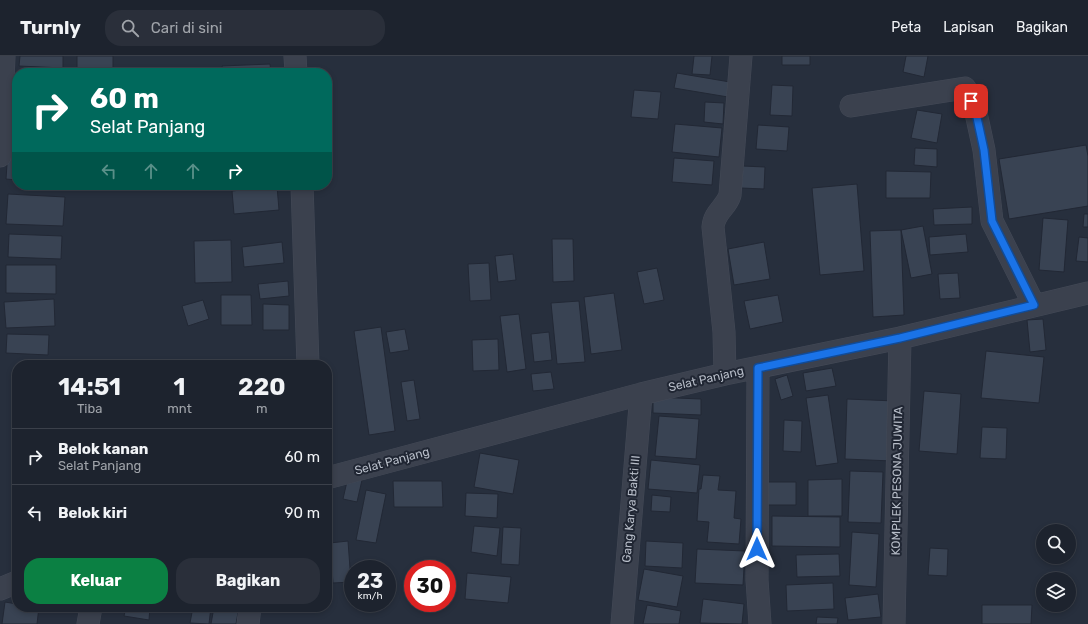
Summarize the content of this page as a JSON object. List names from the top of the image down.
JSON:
{
  "streets": {
    "street": ["Selat Panjang", "KOMPLEK PESONA JUWITA", "Gang Karya Bakti III"]
  },
  "crossings": [
    ["Selat Panjang", "KOMPLEK PESONA JUWITA"],
    ["Selat Panjang", "Gang Karya Bakti III"]
  ],
  "page": {
    "header": "Turnly",
    "search": "Cari di sini",
    "nav": ["Peta", "Lapisan", "Bagikan"],
    "turn": ["60 m", "Selat Panjang"],
    "eta": [
      "14:51",
      "Tiba",
      "1",
      "mnt",
      "220",
      "m"
    ],
    "list": [
      {
        "name": "Belok kanan",
        "note": "Selat Panjang",
        "value": "60 m"
      },
      {
        "name": "Belok kiri",
        "value": "90 m"
      }
    ],
    "buttons": ["Keluar", "Bagikan"],
    "speed": "23 km/h",
    "limit": "30"
  }
}
